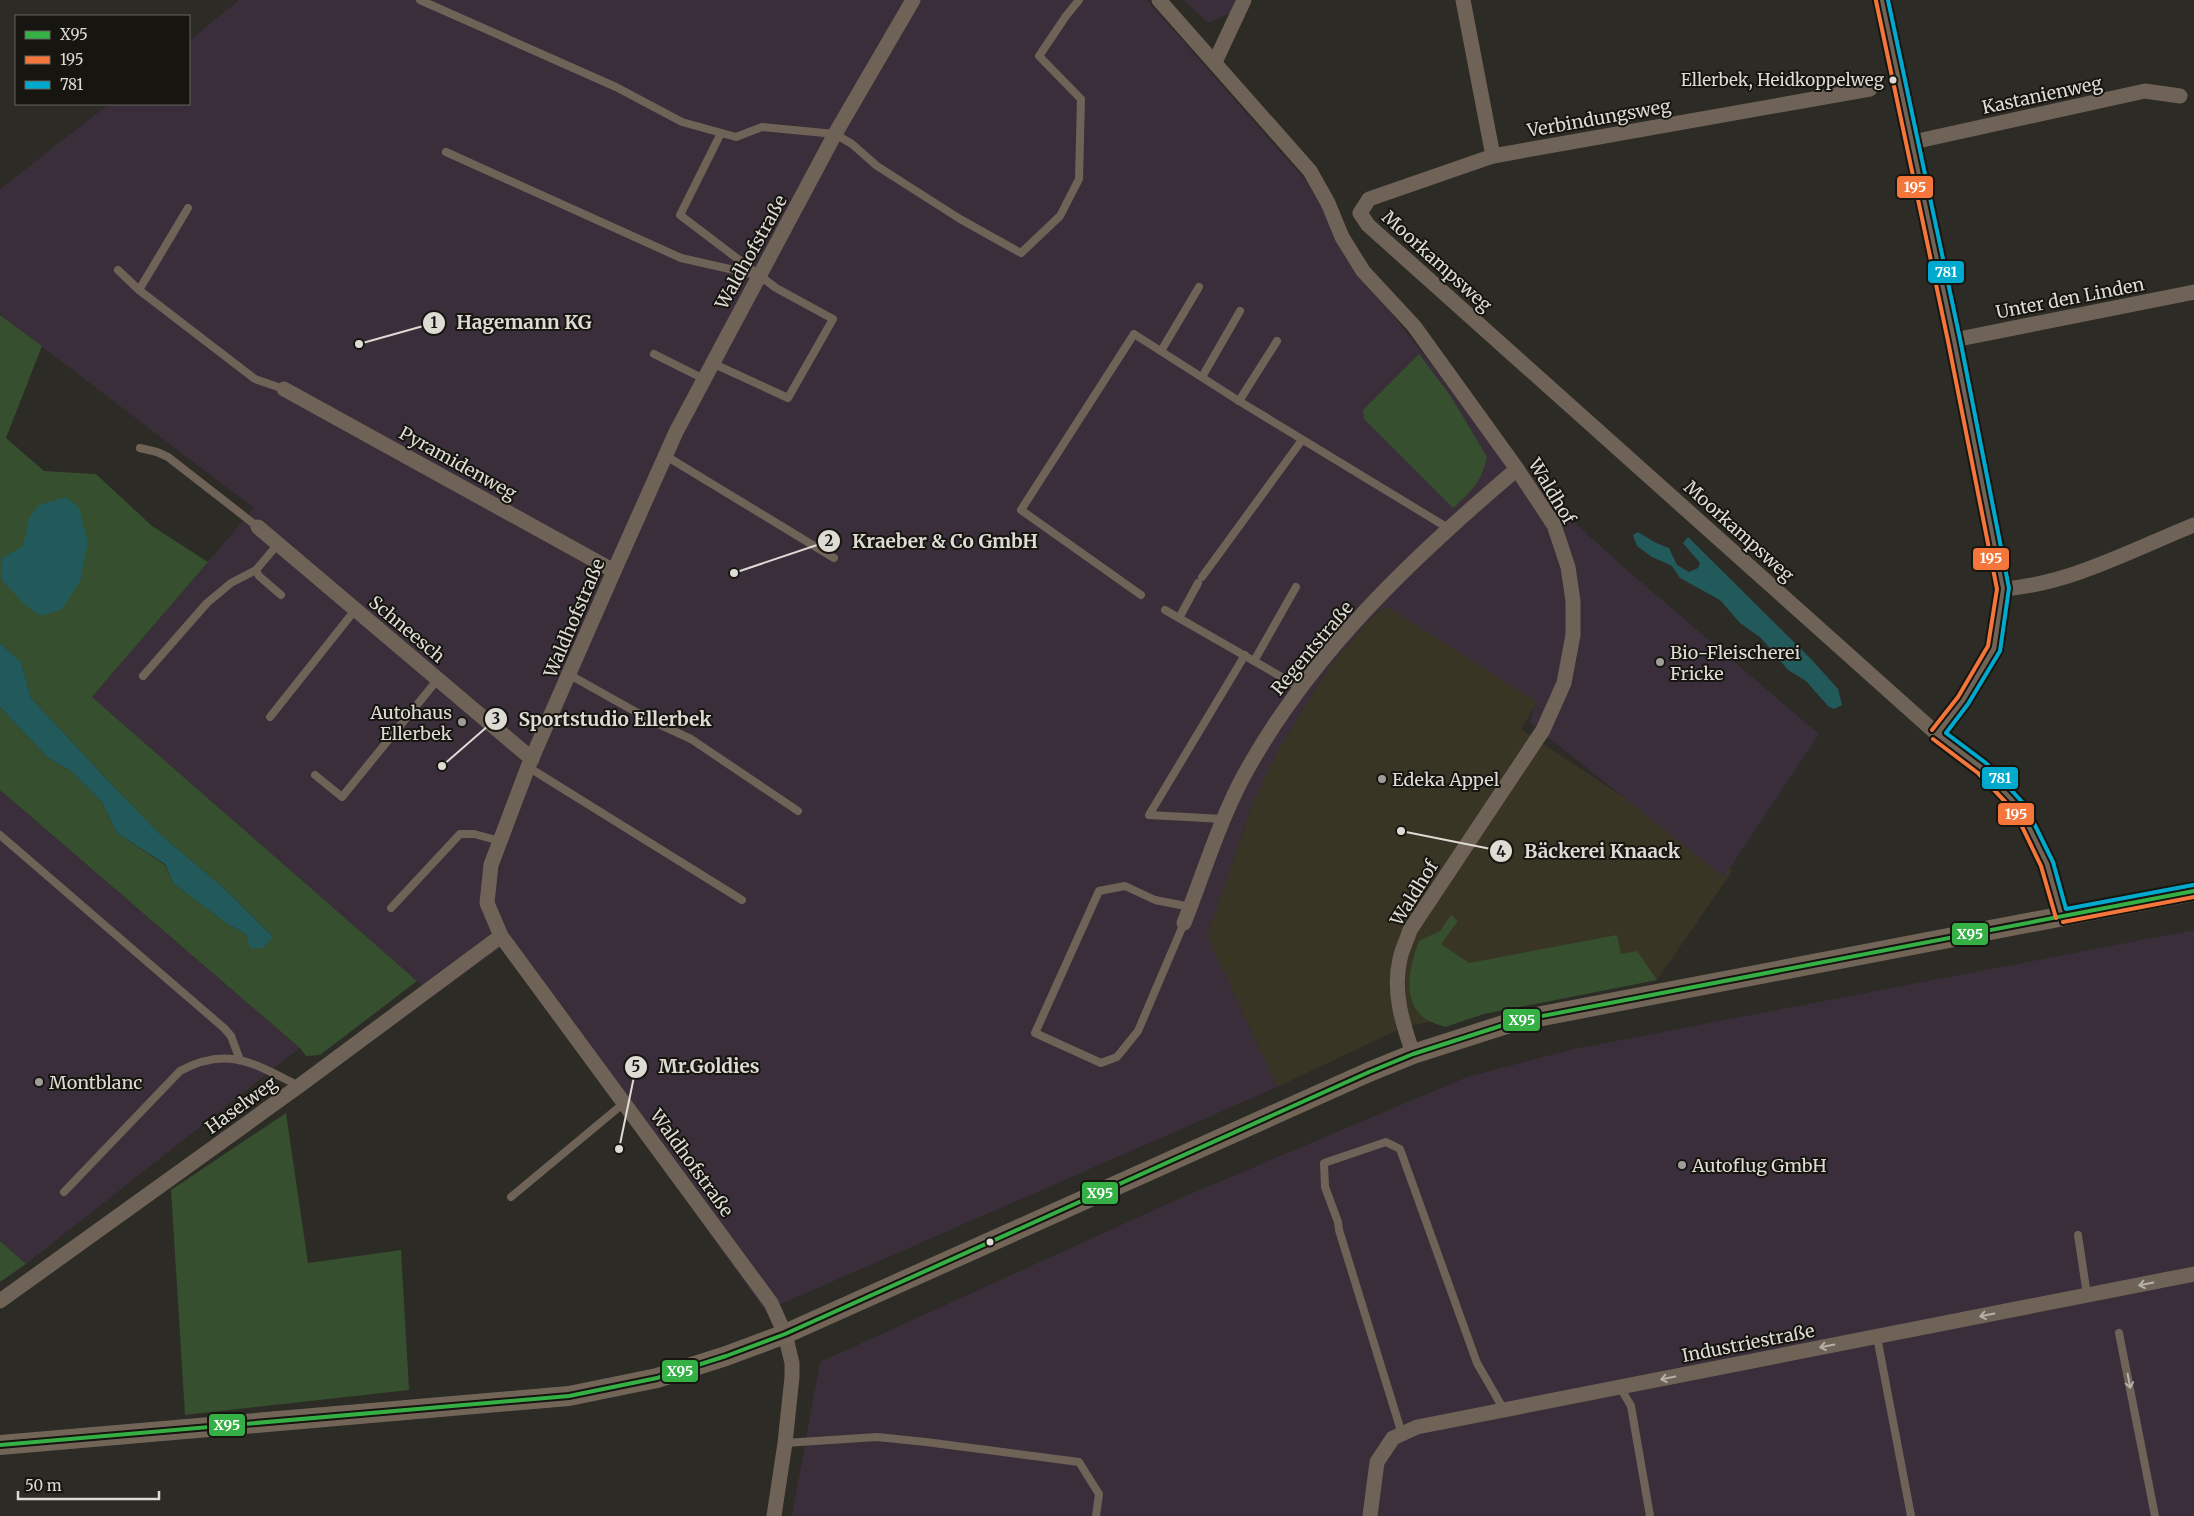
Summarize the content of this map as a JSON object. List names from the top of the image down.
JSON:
{
  "streets": {
    "street": [
      "Kastanienweg",
      "Verbindungsweg",
      "Waldhofstraße",
      "Moorkampsweg",
      "Unter den Linden",
      "Pyramidenweg",
      "Waldhof",
      "Schneesch",
      "Regentstraße",
      "Haselweg",
      "Industriestraße"
    ]
  },
  "crossings": [
    ["Verbindungsweg", "Moorkampsweg"],
    ["Waldhofstraße", "Pyramidenweg"],
    ["Waldhofstraße", "Schneesch"],
    ["Waldhofstraße", "Haselweg"],
    ["Waldhof", "Regentstraße"]
  ],
  "one_way": ["Industriestraße"],
  "places": [
    "Ellerbek, Heidkoppelweg",
    "Hagemann KG",
    "Kraeber & Co GmbH",
    "Bio-Fleischerei Fricke",
    "Autohaus Ellerbek",
    "Sportstudio Ellerbek",
    "Edeka Appel",
    "Bäckerei Knaack",
    "Montblanc",
    "Mr.Goldies",
    "Autoflug GmbH"
  ],
  "lines": ["transit line 781", "transit line 195", "transit line X95"],
  "legend": ["X95", "195", "781"],
  "scale_bar": "50 m"
}
